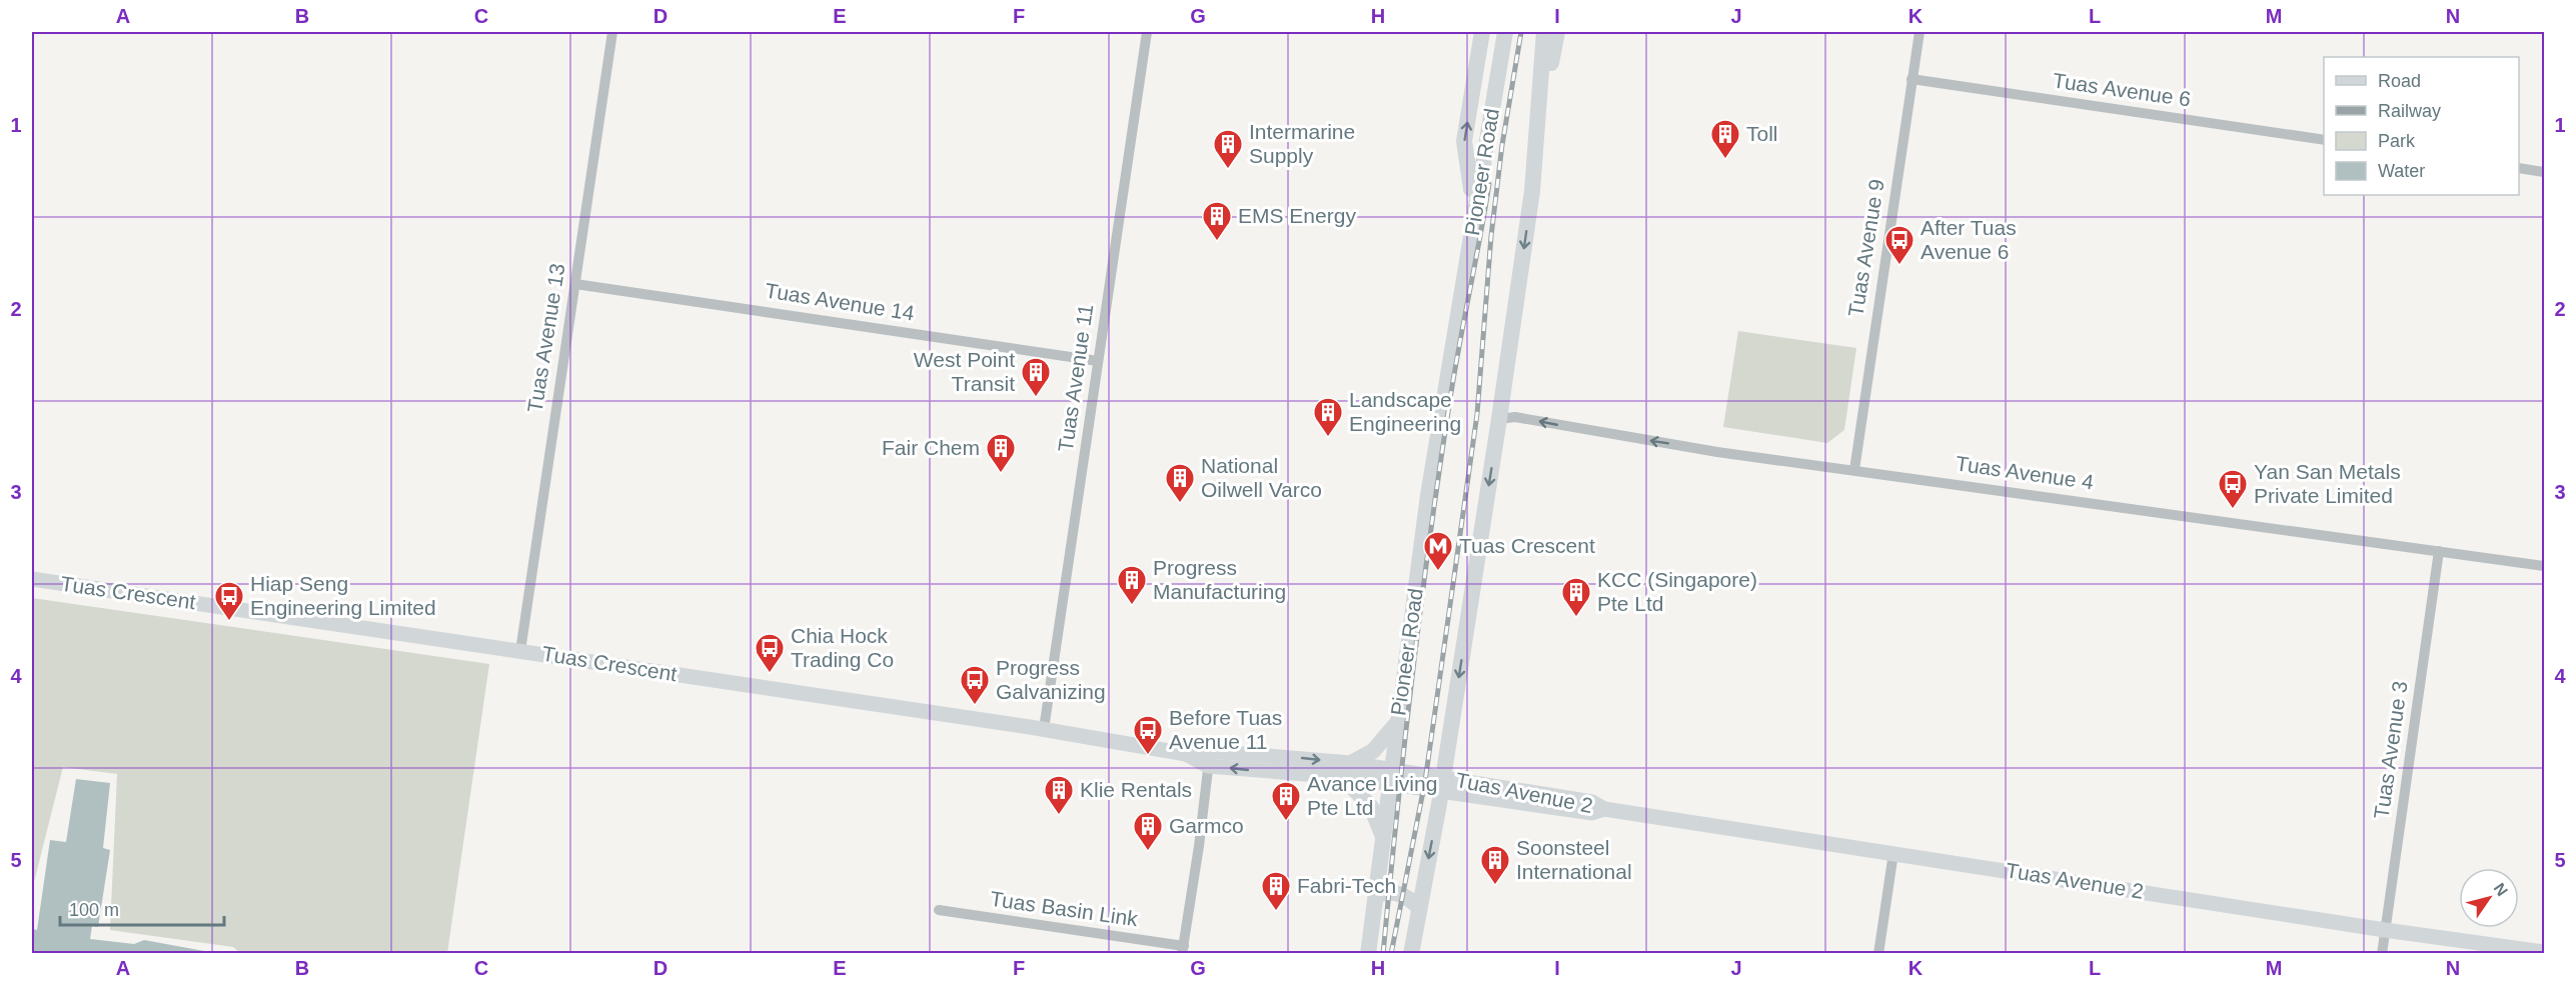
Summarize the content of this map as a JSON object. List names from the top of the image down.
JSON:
{
  "streets": {
    "main road": ["Pioneer Road"],
    "street": [
      "Tuas Avenue 6",
      "Tuas Avenue 9",
      "Tuas Avenue 14",
      "Tuas Avenue 13",
      "Tuas Avenue 11",
      "Tuas Avenue 4",
      "Tuas Crescent",
      "Tuas Avenue 3",
      "Tuas Avenue 2",
      "Tuas Basin Link"
    ]
  },
  "crossings": [
    ["Tuas Avenue 6", "Tuas Avenue 9"],
    ["Pioneer Road", "Tuas Crescent"],
    ["Tuas Avenue 9", "Tuas Avenue 4"],
    ["Tuas Avenue 14", "Tuas Avenue 13"],
    ["Tuas Avenue 14", "Tuas Avenue 11"],
    ["Tuas Avenue 13", "Tuas Crescent"],
    ["Tuas Avenue 11", "Tuas Crescent"],
    ["Tuas Avenue 4", "Tuas Avenue 3"],
    ["Tuas Crescent", "Tuas Avenue 2"],
    ["Tuas Crescent", "Tuas Basin Link"],
    ["Tuas Avenue 3", "Tuas Avenue 2"]
  ],
  "places": {
    "building": [
      "Toll",
      "Intermarine Supply",
      "EMS Energy",
      "West Point Transit",
      "Landscape Engineering",
      "Fair Chem",
      "National Oilwell Varco",
      "Progress Manufacturing",
      "KCC (Singapore) Pte Ltd",
      "Klie Rentals",
      "Avance Living Pte Ltd",
      "Garmco",
      "Soonsteel International",
      "Fabri-Tech"
    ],
    "bus stop": [
      "After Tuas Avenue 6",
      "Yan San Metals Private Limited",
      "Hiap Seng Engineering Limited",
      "Chia Hock Trading Co",
      "Progress Galvanizing",
      "Before Tuas Avenue 11"
    ],
    "metro station": ["Tuas Crescent"]
  },
  "legend": [
    "Road",
    "Railway",
    "Park",
    "Water"
  ],
  "scale_bar": "100 m",
  "north": "top right",
  "grid": {
    "columns": [
      "A",
      "B",
      "C",
      "D",
      "E",
      "F",
      "G",
      "H",
      "I",
      "J",
      "K",
      "L",
      "M",
      "N"
    ],
    "rows": [
      "1",
      "2",
      "3",
      "4",
      "5"
    ]
  }
}
